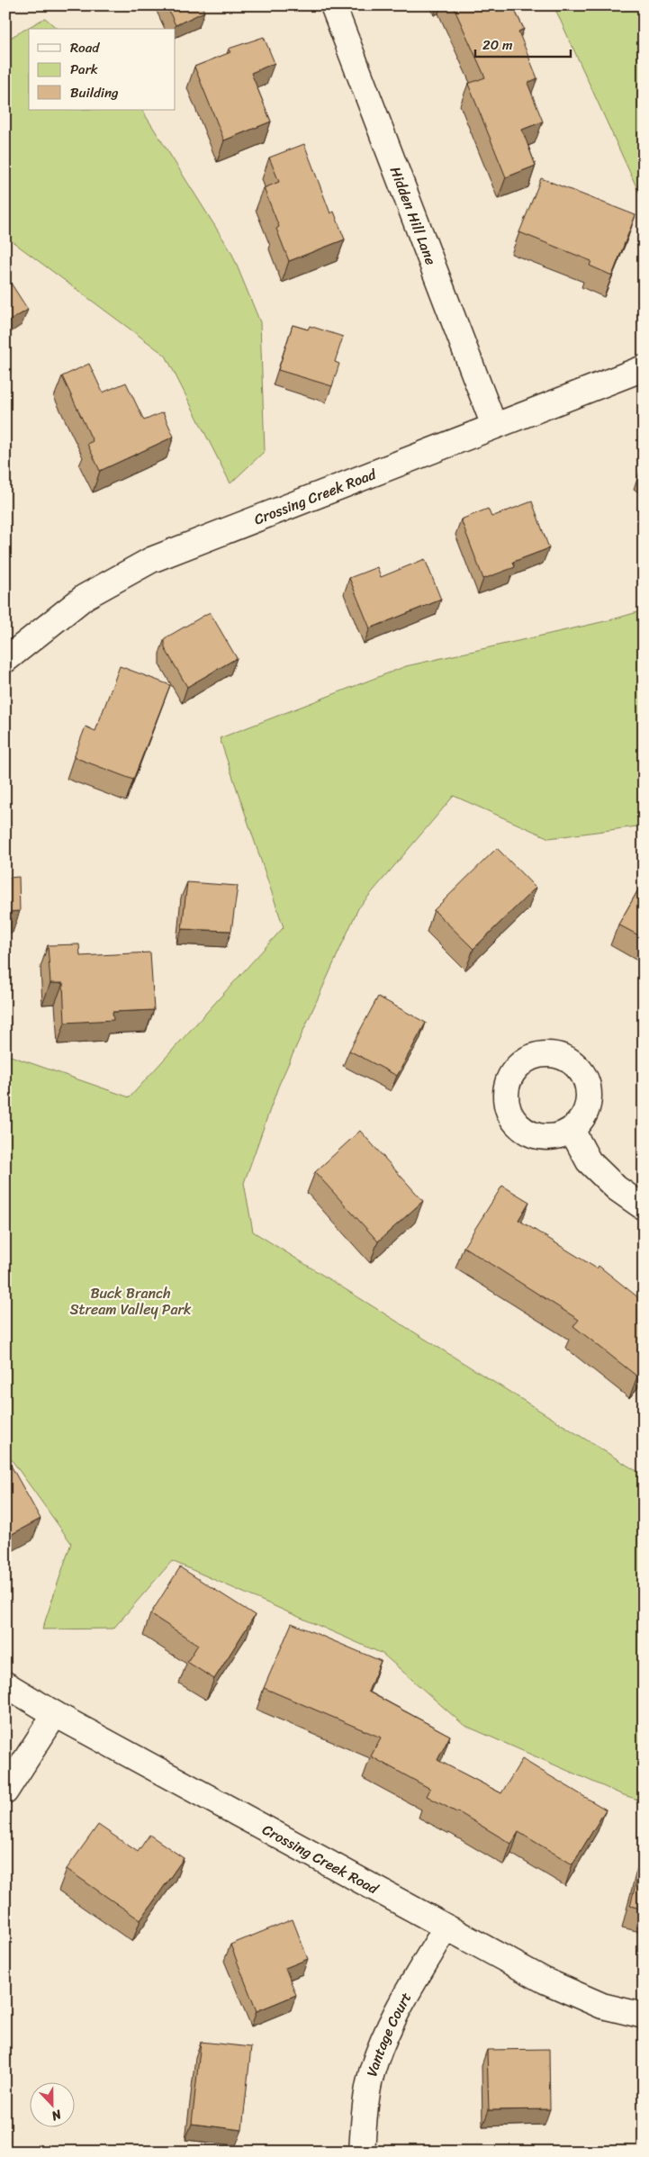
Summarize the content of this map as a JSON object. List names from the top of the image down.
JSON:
{
  "streets": {
    "street": ["Hidden Hill Lane", "Crossing Creek Road", "Vantage Court"]
  },
  "crossings": [
    ["Hidden Hill Lane", "Crossing Creek Road"],
    ["Crossing Creek Road", "Vantage Court"]
  ],
  "parks": ["Buck Branch Stream Valley Park"],
  "legend": ["Road", "Park", "Building"],
  "scale_bar": "20 m",
  "north": "bottom"
}
